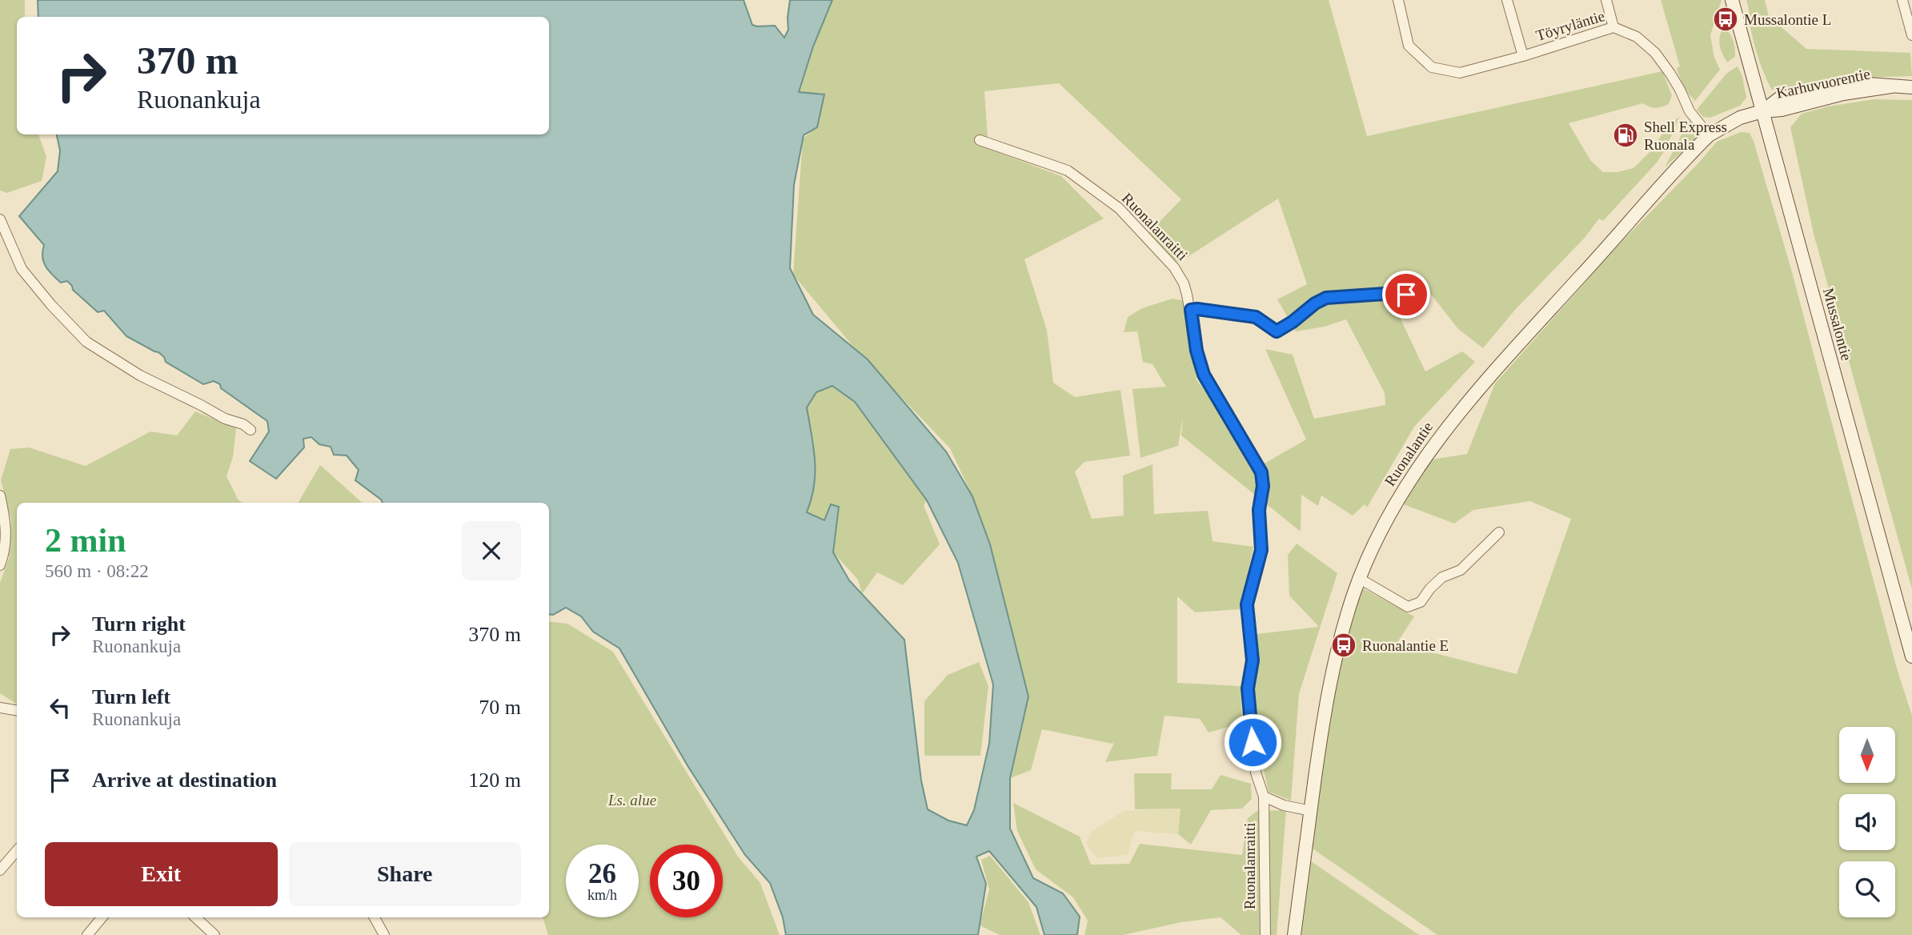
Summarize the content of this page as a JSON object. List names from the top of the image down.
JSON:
{
  "streets": {
    "street": [
      "Töyryläntie",
      "Karhuvuorentie",
      "Ruonalanraitti",
      "Mussalontie",
      "Ruonalantie"
    ]
  },
  "crossings": [
    ["Töyryläntie", "Ruonalantie"],
    ["Karhuvuorentie", "Mussalontie"],
    ["Karhuvuorentie", "Ruonalantie"],
    ["Mussalontie", "Ruonalantie"]
  ],
  "parks": ["Ls. alue"],
  "places": {
    "bus stop": ["Mussalontie L", "Ruonalantie E"],
    "fuel station": ["Shell Express Ruonala"]
  },
  "north": "bottom",
  "page": {
    "turn": ["370 m", "Ruonankuja"],
    "heading": ["2 min", "560 m · 08:22"],
    "list": [
      {
        "name": "Turn right",
        "note": "Ruonankuja",
        "value": "370 m"
      },
      {
        "name": "Turn left",
        "note": "Ruonankuja",
        "value": "70 m"
      },
      {
        "name": "Arrive at destination",
        "value": "120 m"
      }
    ],
    "buttons": ["Exit", "Share"],
    "speed": "26 km/h",
    "limit": "30"
  }
}
